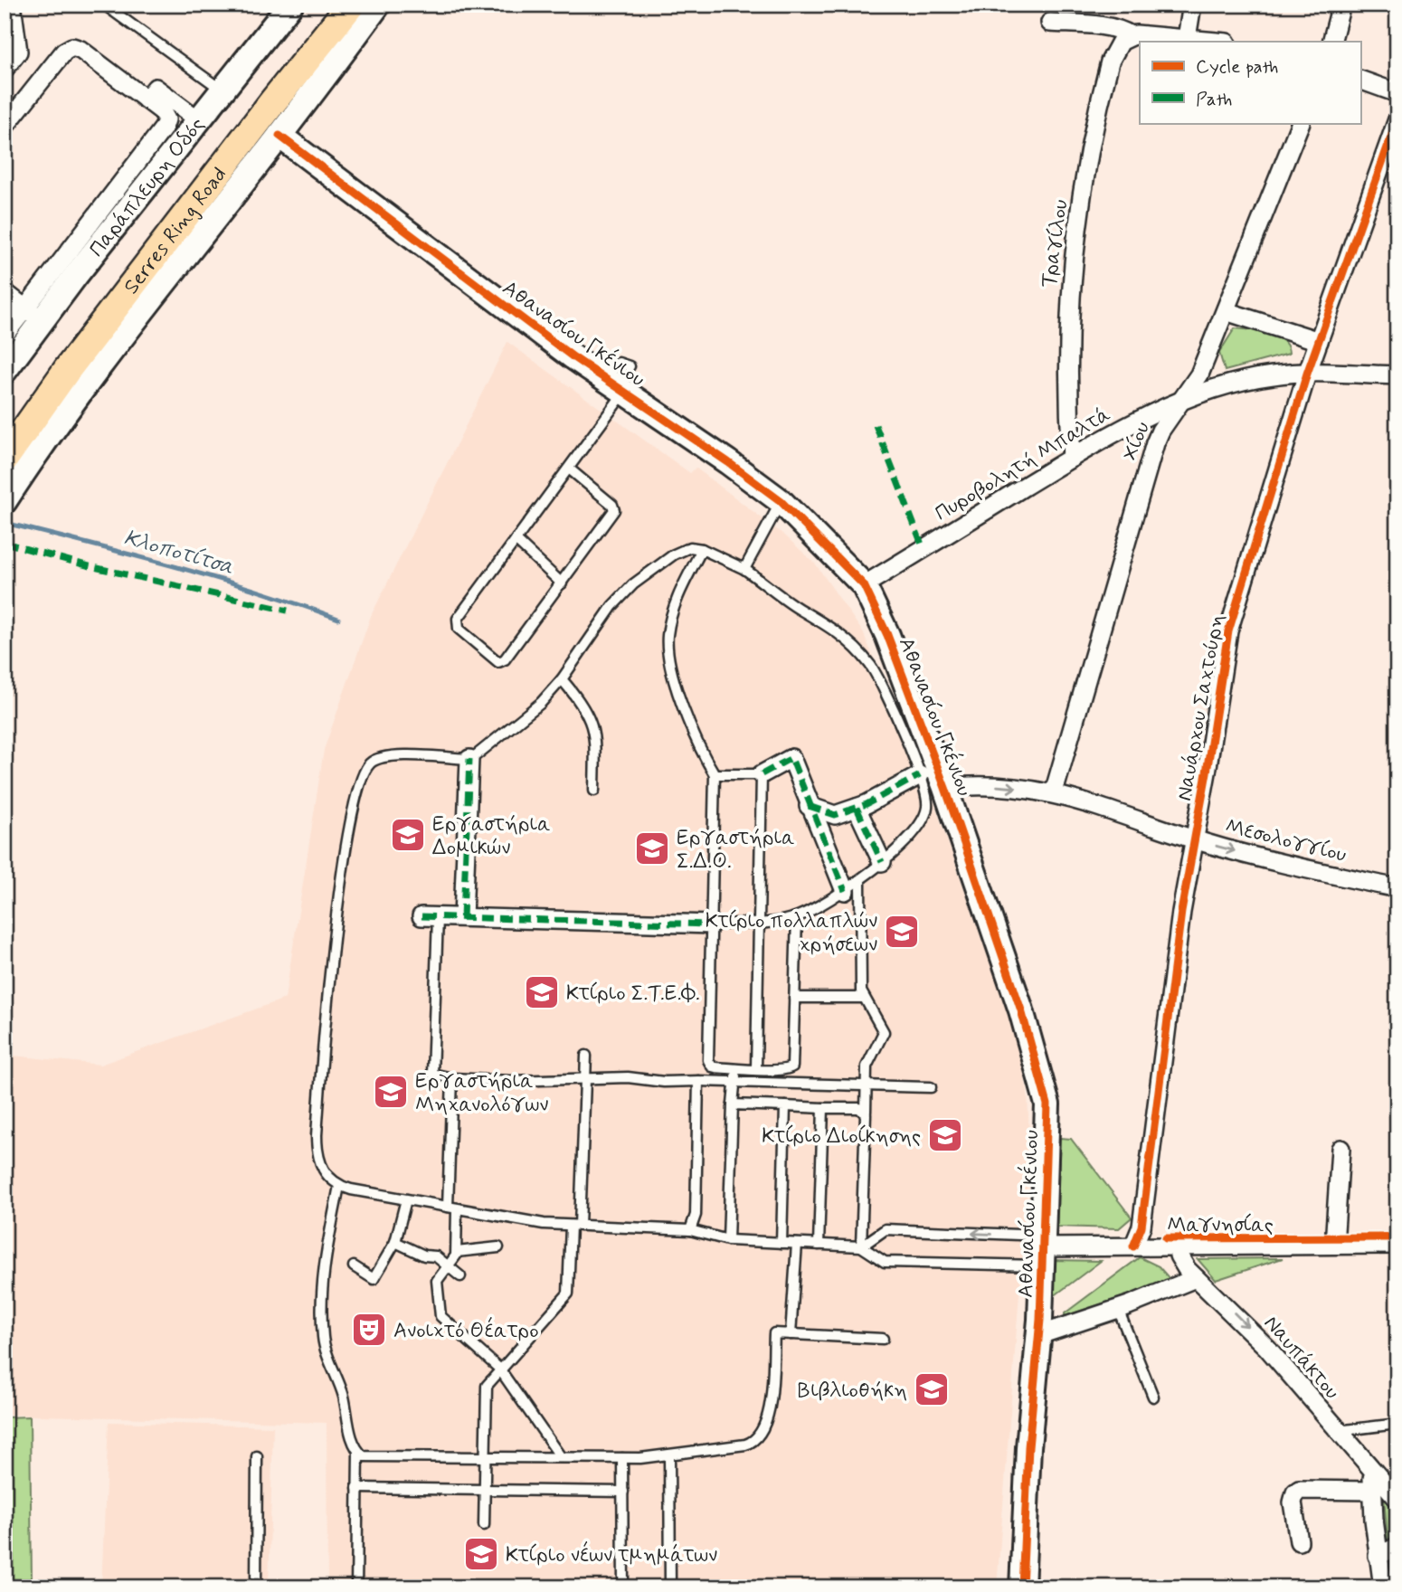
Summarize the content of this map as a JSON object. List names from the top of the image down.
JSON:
{
  "streets": {
    "main road": ["Serres Ring Road"],
    "street": [
      "Παράπλευρη Οδός",
      "Τραγίλου",
      "Αθανασίου Γκένιου",
      "Χίου",
      "Πυροβολητή Μπαλτά",
      "Ναυάρχου Σαχτούρη",
      "Μεσολογγίου",
      "Μαγνησίας",
      "Ναυπάκτου"
    ]
  },
  "crossings": [
    ["Τραγίλου", "Πυροβολητή Μπαλτά"],
    ["Αθανασίου Γκένιου", "Πυροβολητή Μπαλτά"],
    ["Αθανασίου Γκένιου", "Μεσολογγίου"],
    ["Αθανασίου Γκένιου", "Μαγνησίας"],
    ["Χίου", "Πυροβολητή Μπαλτά"],
    ["Χίου", "Μεσολογγίου"],
    ["Πυροβολητή Μπαλτά", "Ναυάρχου Σαχτούρη"],
    ["Ναυάρχου Σαχτούρη", "Μεσολογγίου"],
    ["Ναυάρχου Σαχτούρη", "Μαγνησίας"],
    ["Μαγνησίας", "Ναυπάκτου"]
  ],
  "one_way": ["Μεσολογγίου", "Ναυπάκτου"],
  "water": ["Κλοποτίτσα"],
  "places": {
    "school or university": [
      "Εργαστήρια Δομικών",
      "Εργαστήρια Σ.Δ.Ο.",
      "Κτίριο πολλαπλών χρήσεων",
      "Κτίριο Σ.Τ.Ε.Φ.",
      "Εργαστήρια Μηχανολόγων",
      "Κτίριο Διοίκησης",
      "Βιβλιοθήκη",
      "Κτίριο νέων τμημάτων"
    ],
    "theatre": ["Ανοιχτό Θέατρο"]
  },
  "legend": ["Cycle path", "Path"]
}
